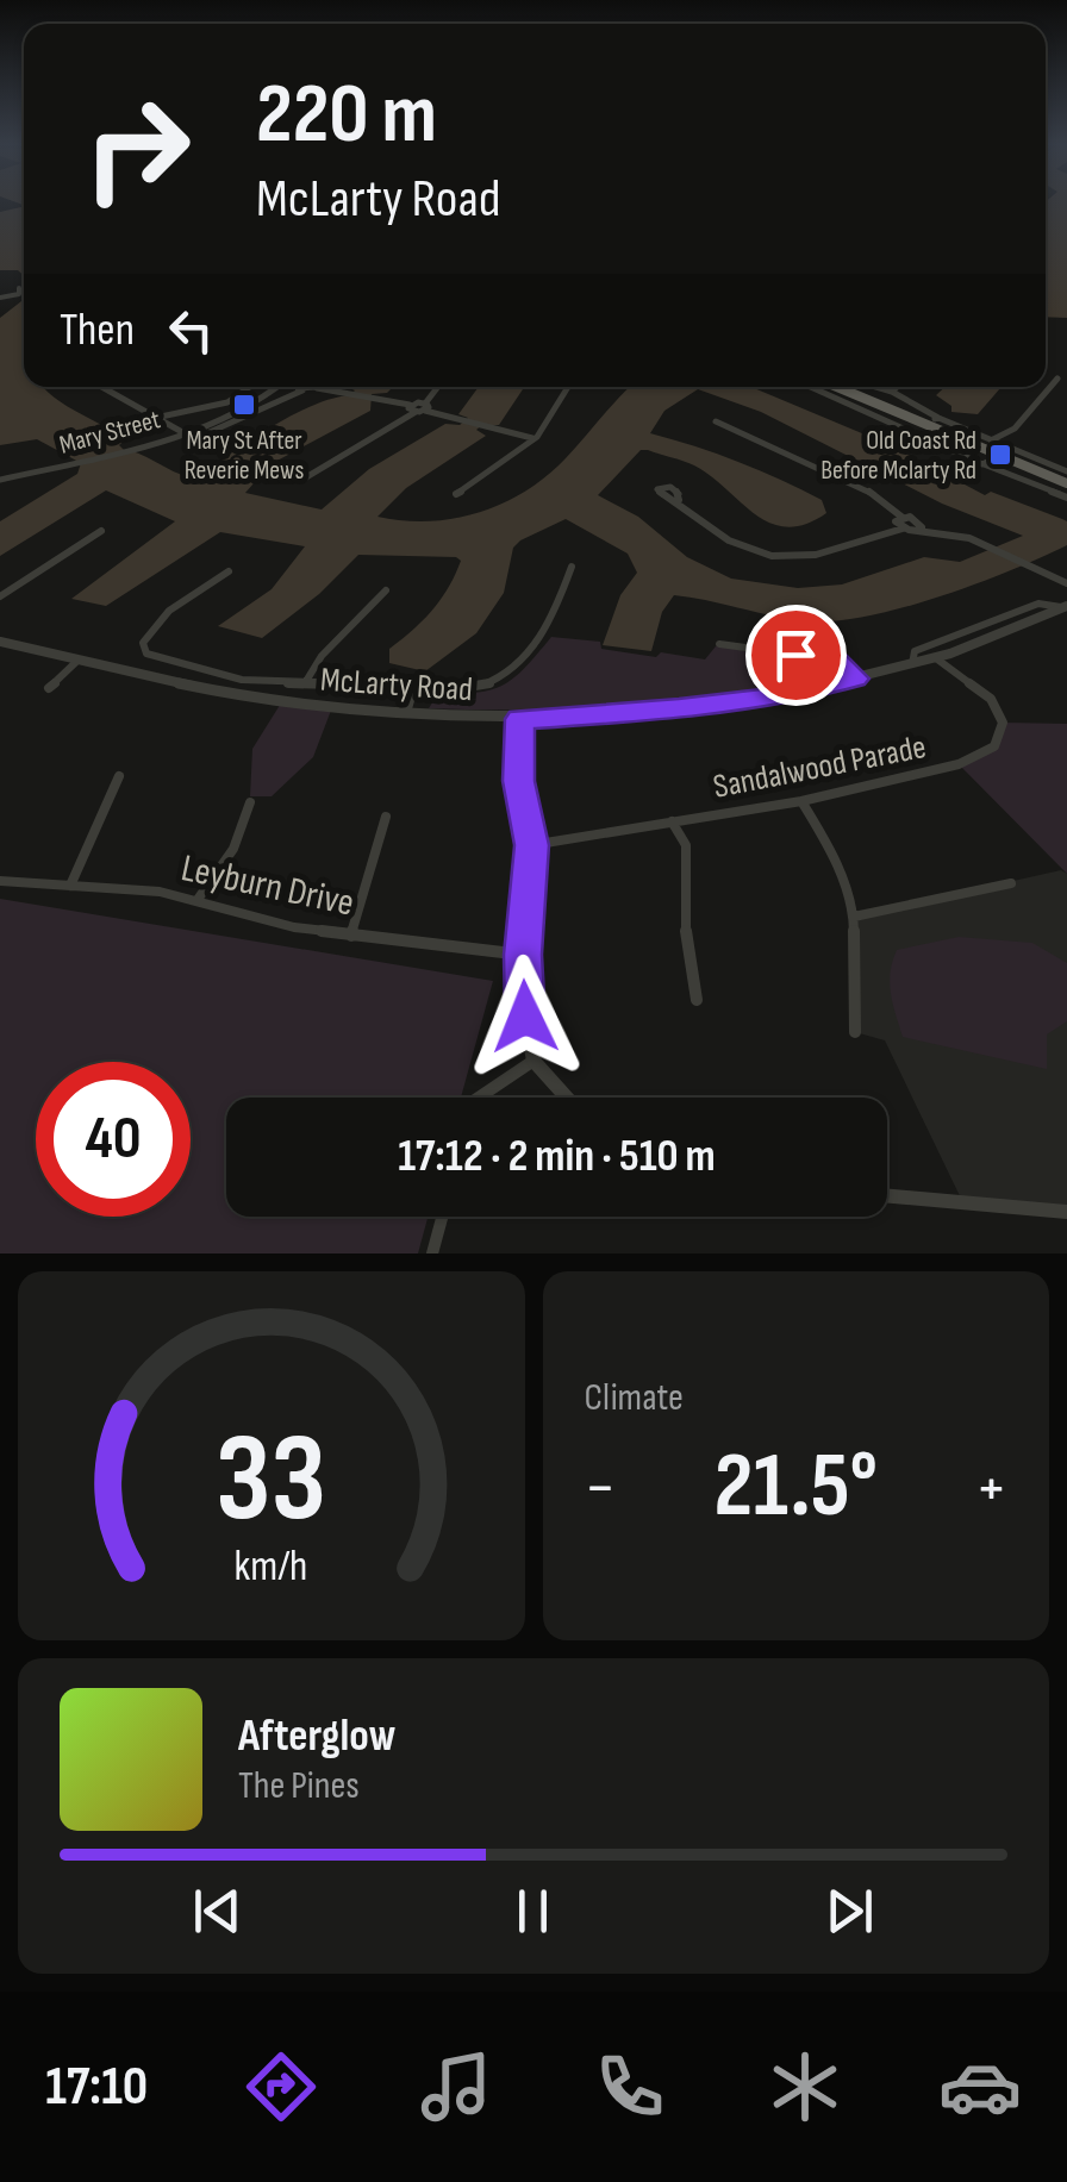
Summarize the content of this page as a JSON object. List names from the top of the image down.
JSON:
{
  "streets": {
    "street": [
      "Mary Street",
      "McLarty Road",
      "Sandalwood Parade",
      "Leyburn Drive"
    ]
  },
  "crossings": [
    ["McLarty Road", "Sandalwood Parade"]
  ],
  "places": {
    "transit": ["Mary St After Reverie Mews", "Old Coast Rd Before Mclarty Rd"]
  },
  "page": {
    "turn": ["220 m", "McLarty Road"],
    "then": "Then",
    "limit": "40",
    "trip": "17:12 · 2 min · 510 m",
    "tile": "Climate",
    "heat": ["−", "21.5°", "+"],
    "song": ["Afterglow", "The Pines"],
    "tabs": "17:10",
    "gauge": ["33", "km/h"]
  }
}
